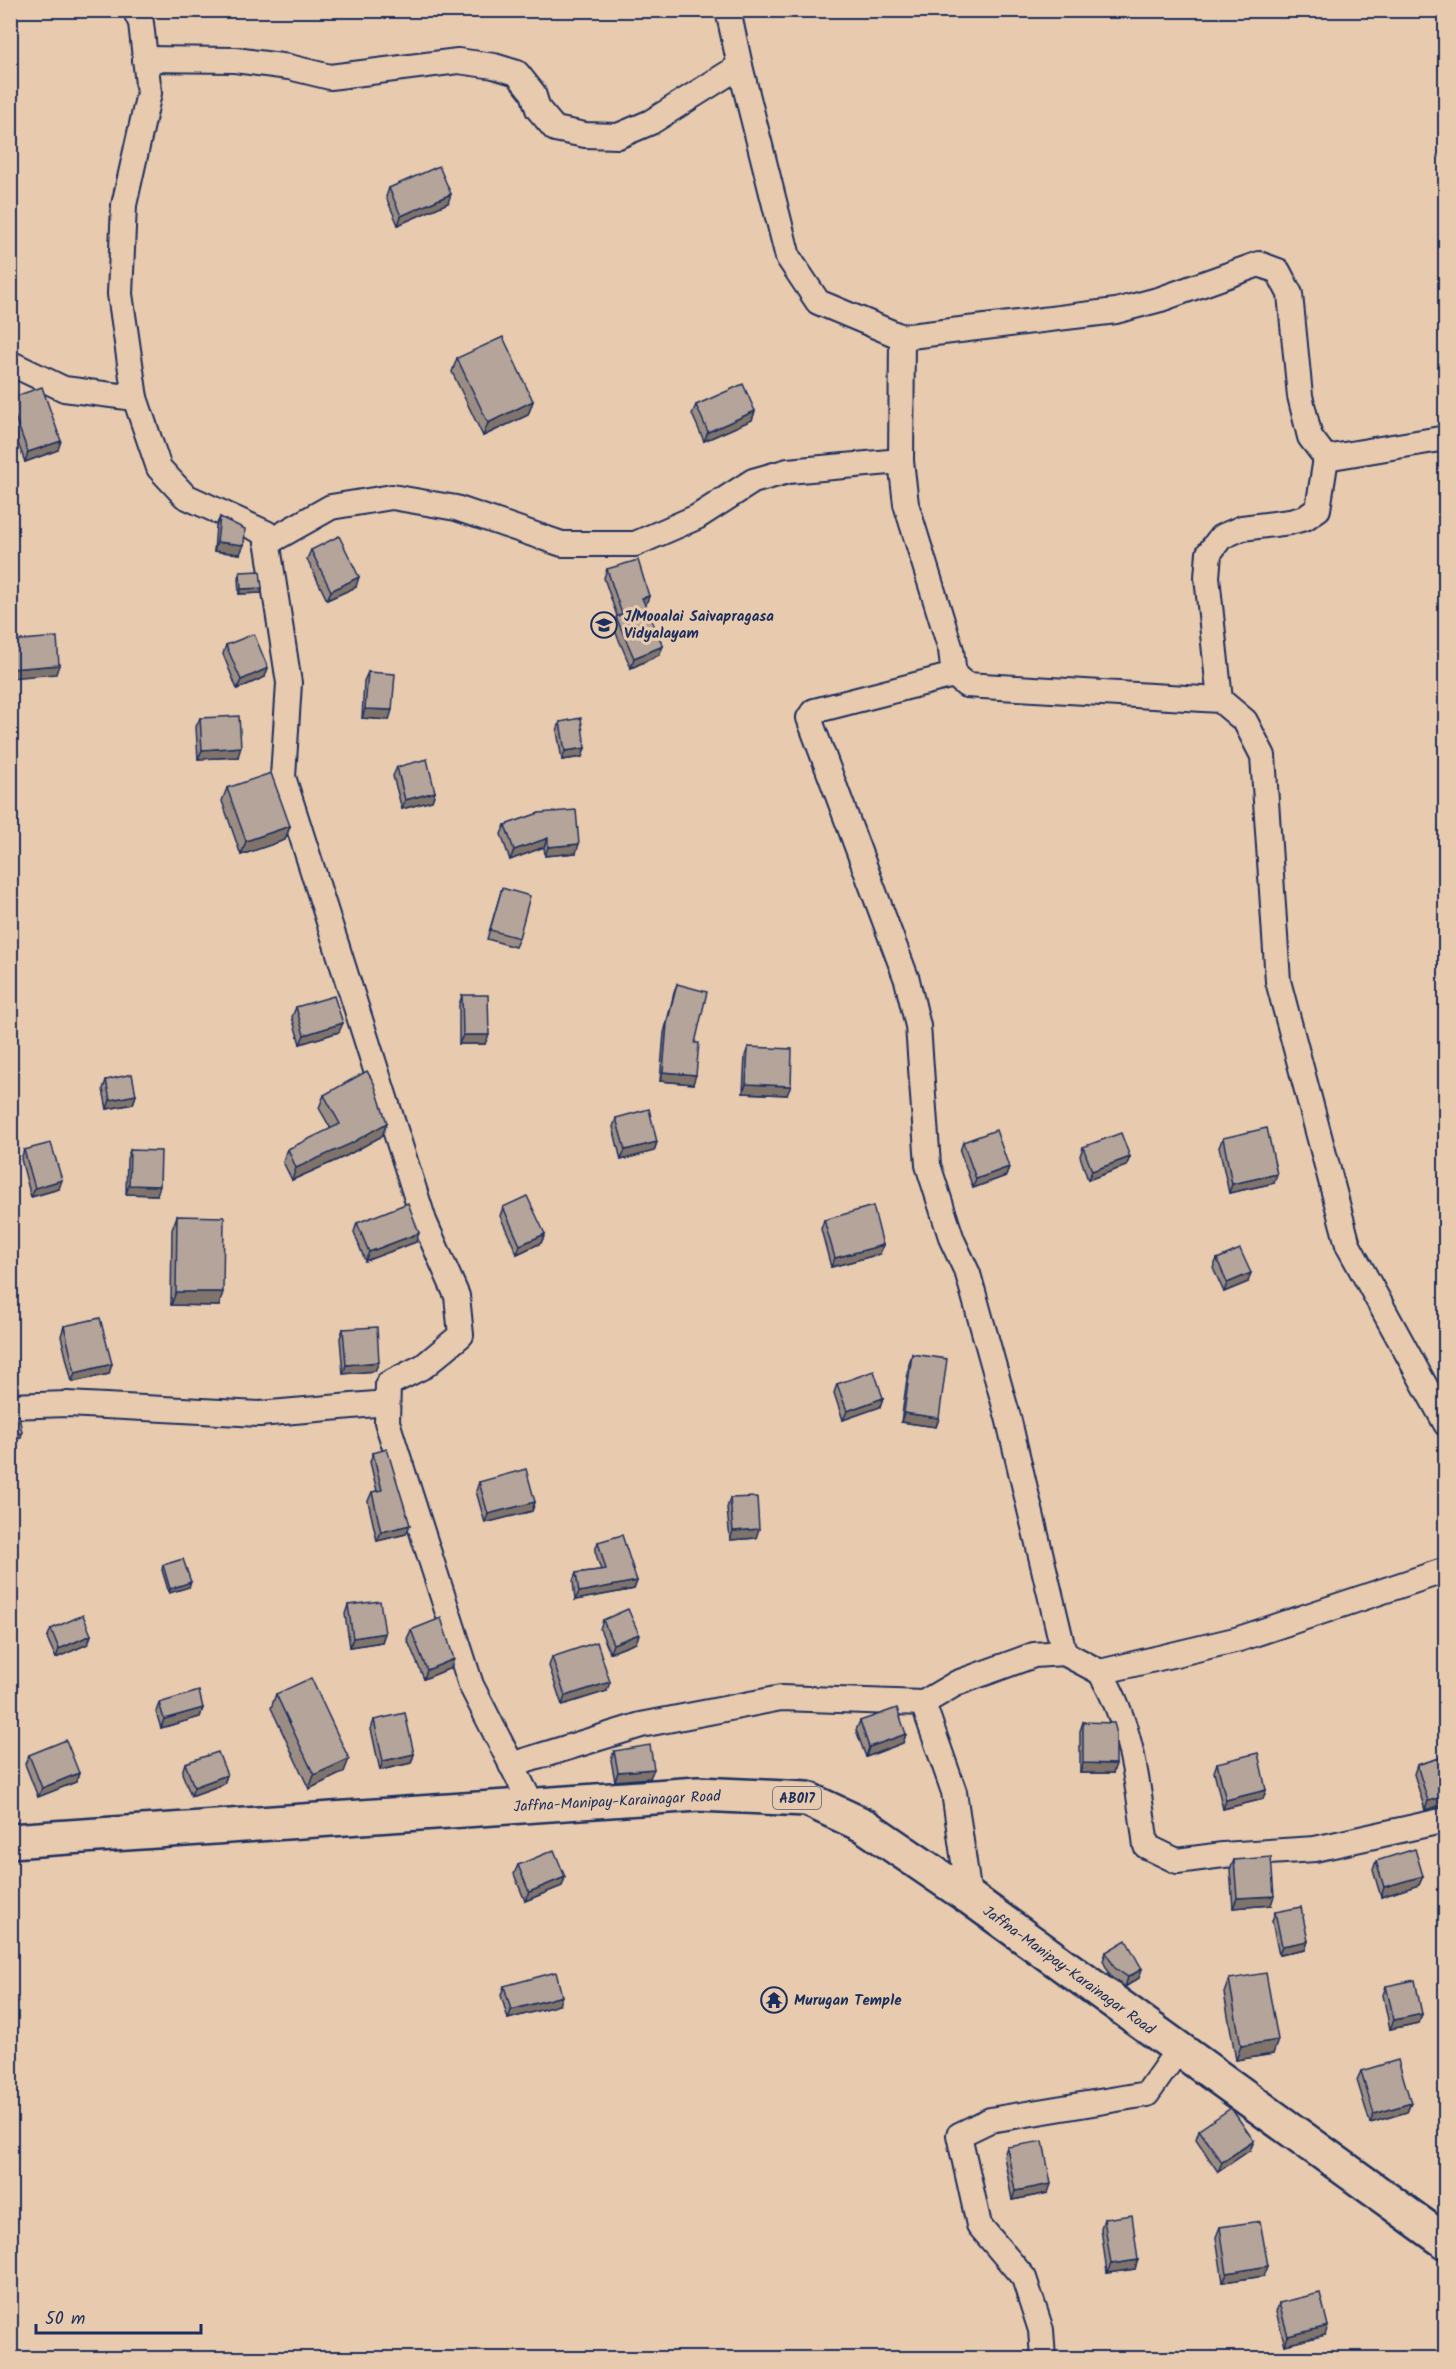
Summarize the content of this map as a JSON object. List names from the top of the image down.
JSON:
{
  "streets": {
    "main road": ["AB017", "Jaffna-Manipay-Karainagar Road"]
  },
  "places": {
    "school or university": ["J/Mooalai Saivapragasa Vidyalayam"],
    "temple": ["Murugan Temple"]
  },
  "scale_bar": "50 m"
}
